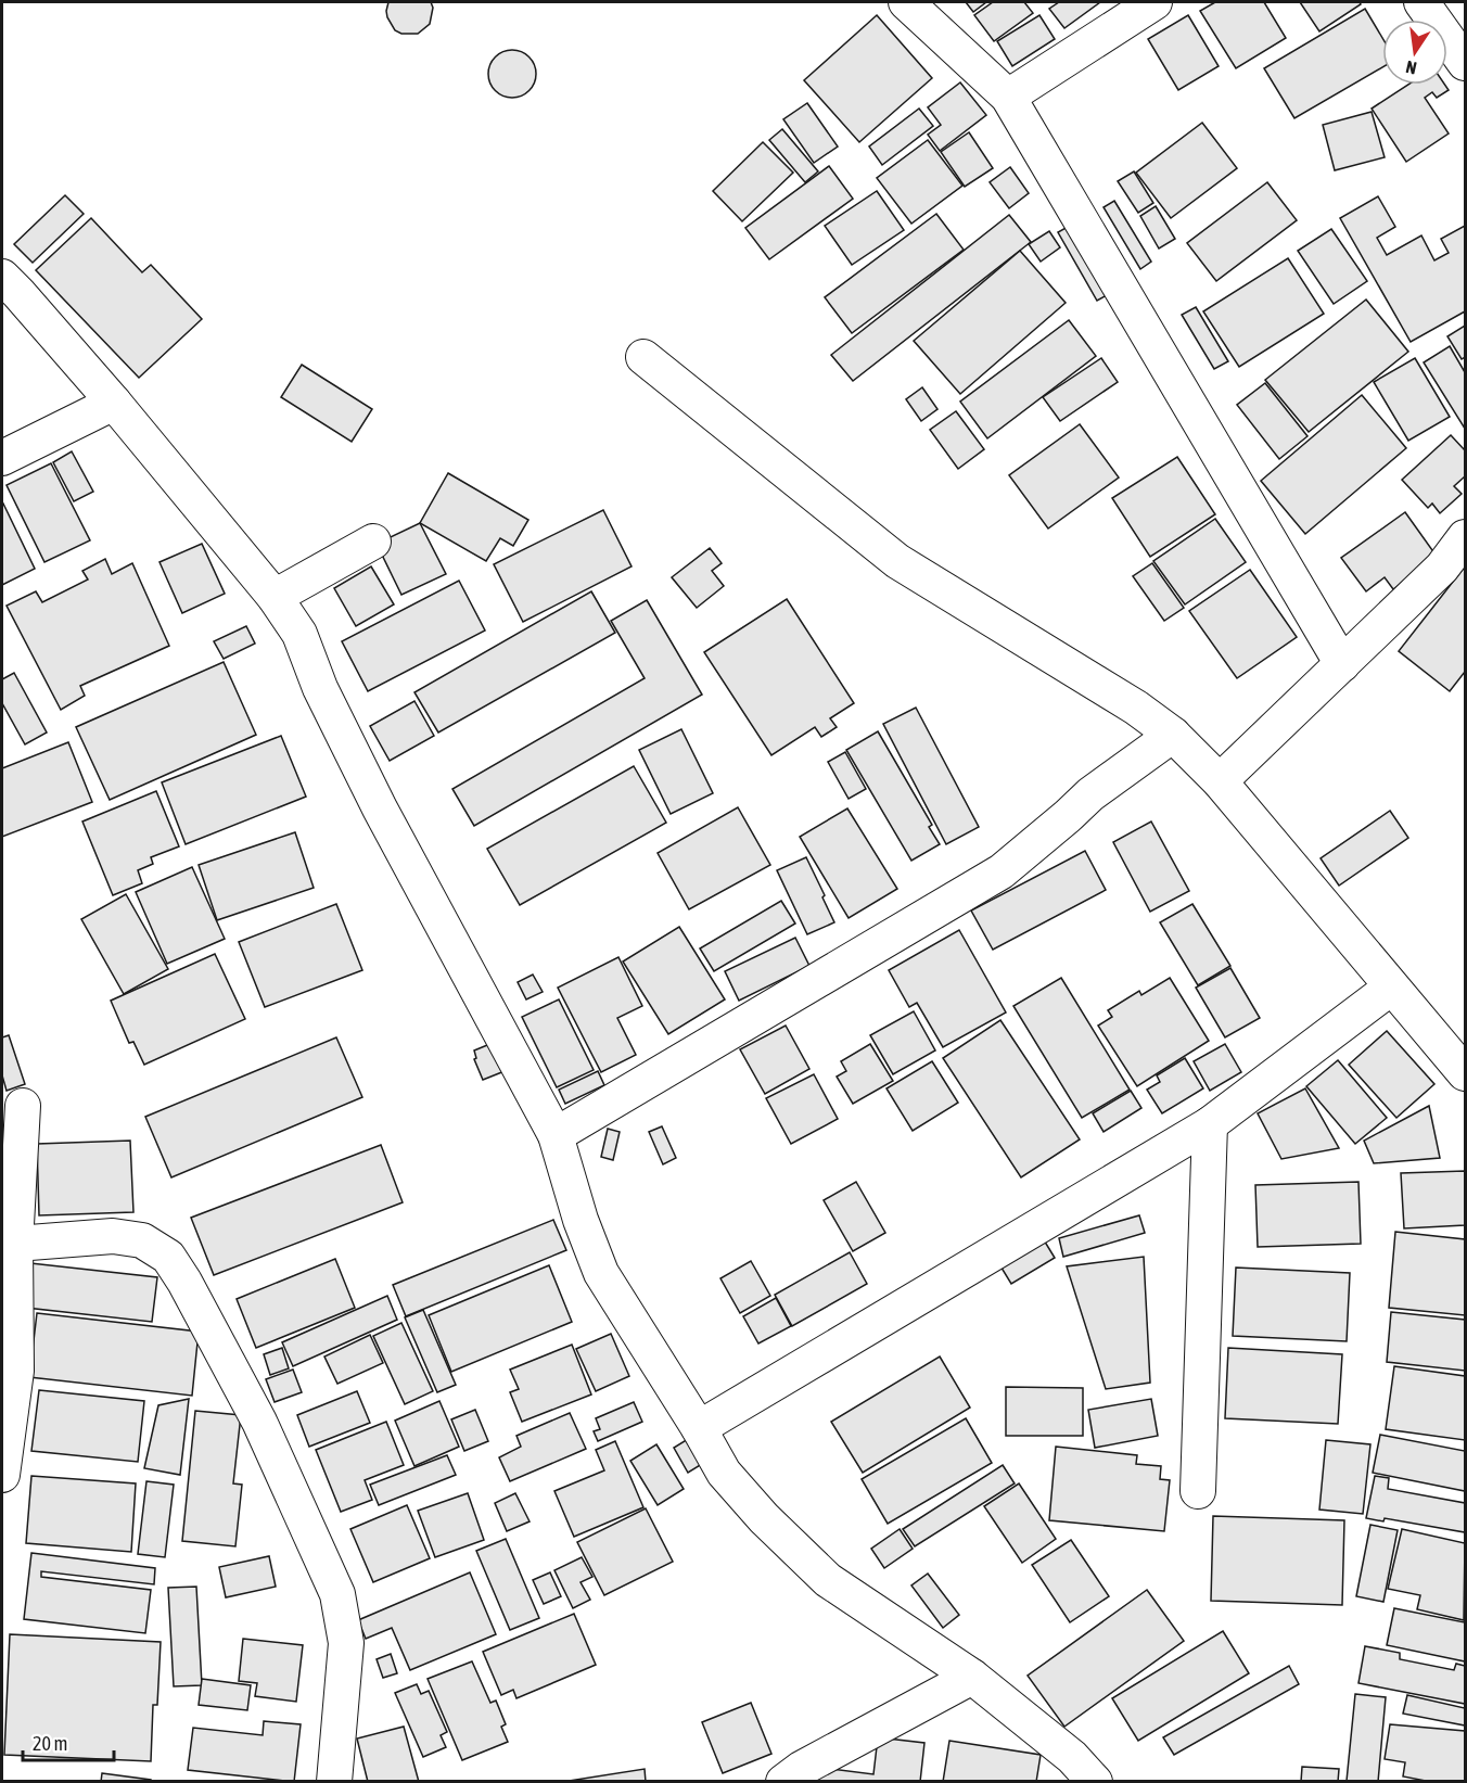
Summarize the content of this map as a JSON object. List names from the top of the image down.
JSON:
{
  "scale_bar": "20 m",
  "north": "bottom"
}
